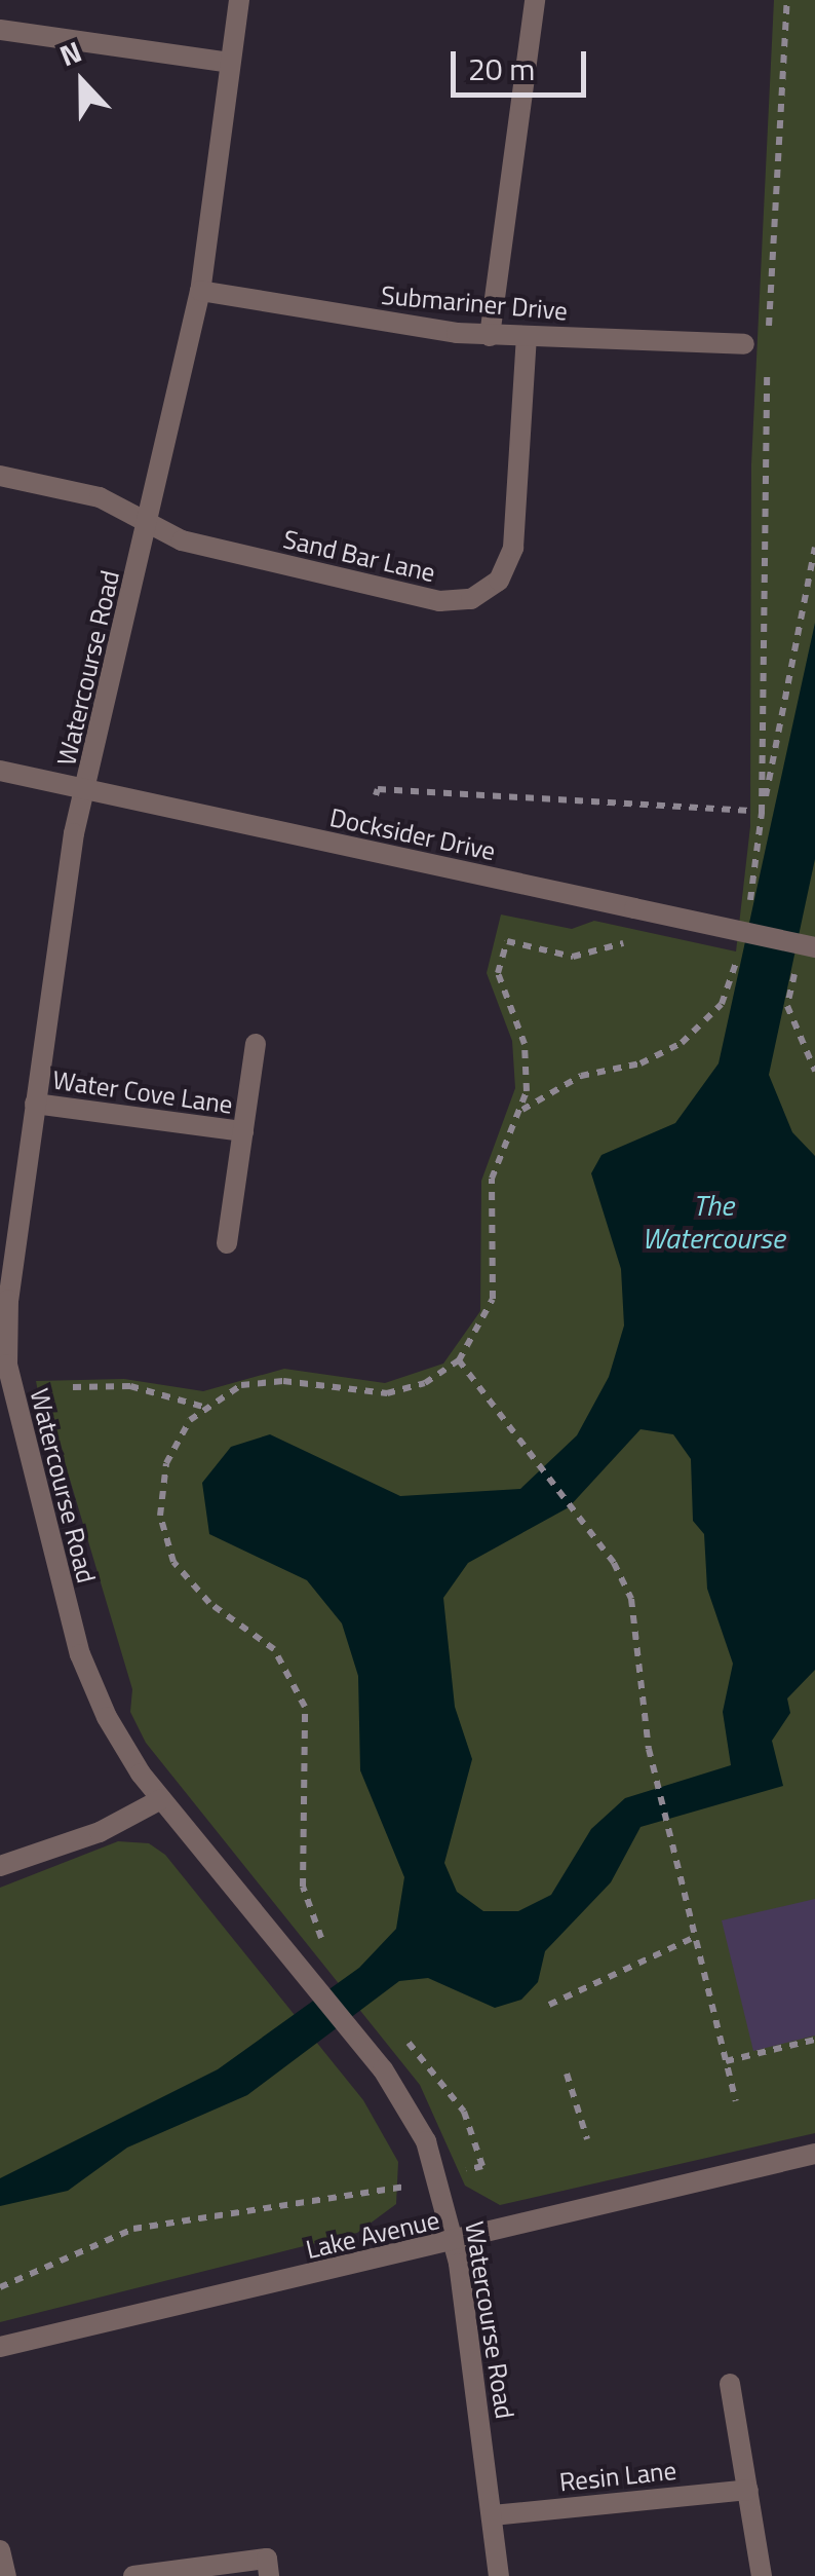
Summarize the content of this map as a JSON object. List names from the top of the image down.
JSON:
{
  "streets": {
    "street": [
      "Submariner Drive",
      "Sand Bar Lane",
      "Watercourse Road",
      "Docksider Drive",
      "Water Cove Lane",
      "Lake Avenue",
      "Resin Lane"
    ]
  },
  "crossings": [
    ["Submariner Drive", "Sand Bar Lane"],
    ["Submariner Drive", "Watercourse Road"],
    ["Sand Bar Lane", "Watercourse Road"],
    ["Watercourse Road", "Docksider Drive"],
    ["Watercourse Road", "Water Cove Lane"],
    ["Watercourse Road", "Lake Avenue"],
    ["Watercourse Road", "Resin Lane"]
  ],
  "water": ["The Watercourse"],
  "scale_bar": "20 m",
  "north": "top"
}
